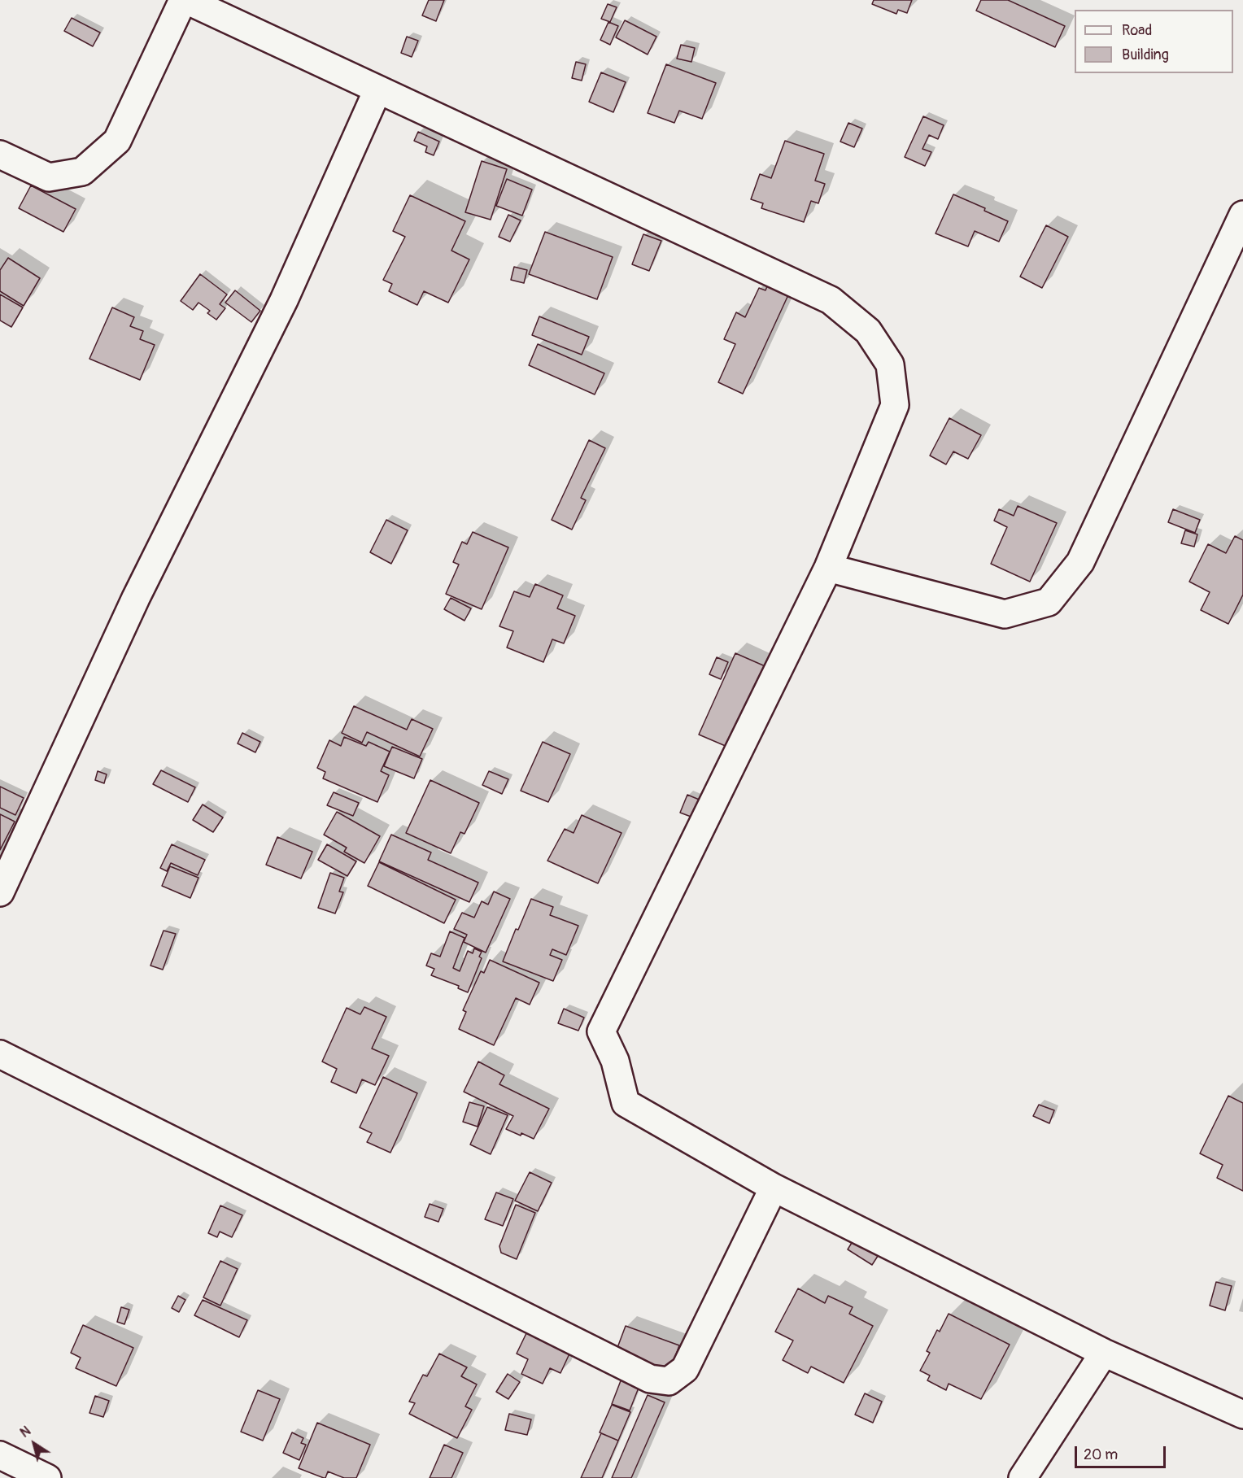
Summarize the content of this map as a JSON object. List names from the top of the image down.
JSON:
{
  "legend": ["Road", "Building"],
  "scale_bar": "20 m",
  "north": "top left"
}
